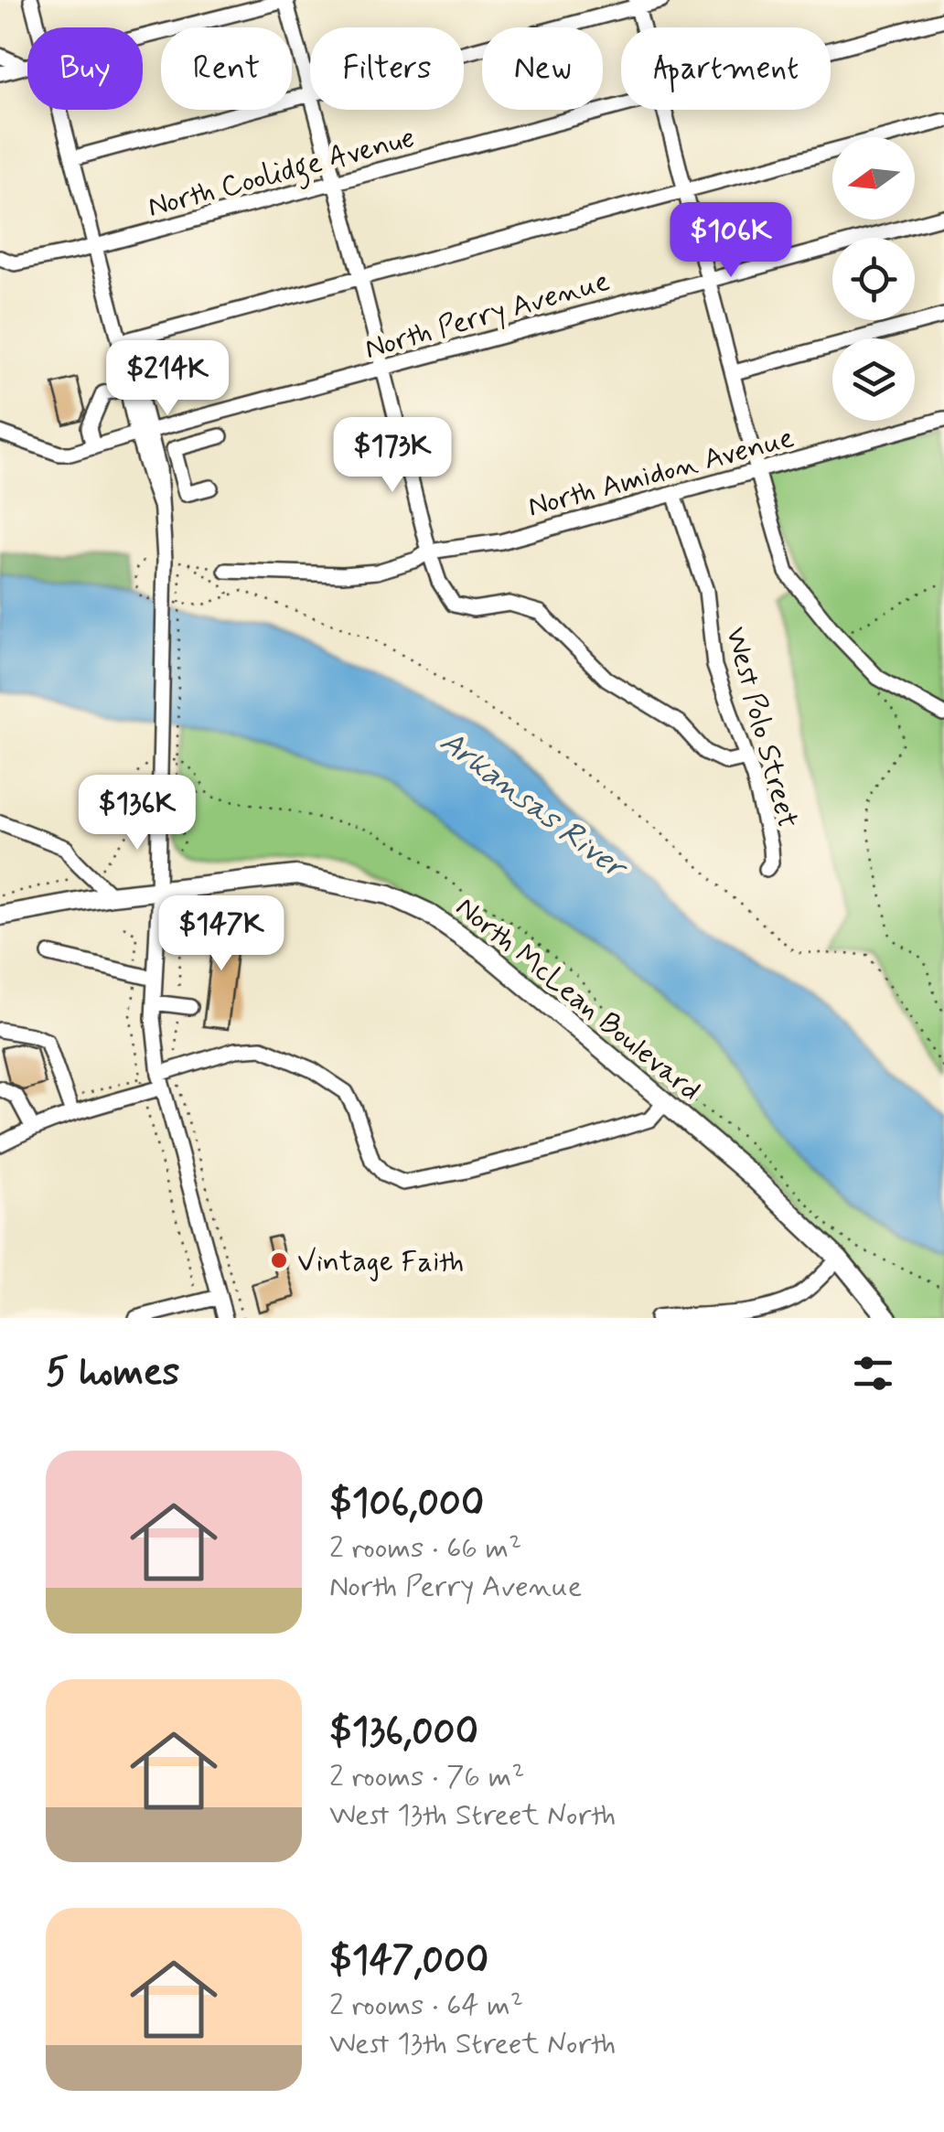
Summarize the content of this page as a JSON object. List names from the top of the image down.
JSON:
{
  "streets": {
    "main road": ["North McLean Boulevard"],
    "street": [
      "North Coolidge Avenue",
      "North Perry Avenue",
      "North Amidon Avenue",
      "West Polo Street"
    ]
  },
  "crossings": [
    ["North Amidon Avenue", "West Polo Street"]
  ],
  "water": ["Arkansas River"],
  "places": ["Vintage Faith"],
  "north": "left",
  "page": {
    "chip": [
      "Buy",
      "Rent",
      "Filters",
      "New",
      "Apartment"
    ],
    "price": [
      "$106K",
      "$214K",
      "$173K",
      "$136K",
      "$147K"
    ],
    "heading": "5 homes",
    "list": [
      {
        "name": "$106,000",
        "note": "2 rooms · 66 m² · North Perry Avenue"
      },
      {
        "name": "$136,000",
        "note": "2 rooms · 76 m² · West 13th Street North"
      },
      {
        "name": "$147,000",
        "note": "2 rooms · 64 m² · West 13th Street North"
      }
    ]
  }
}
